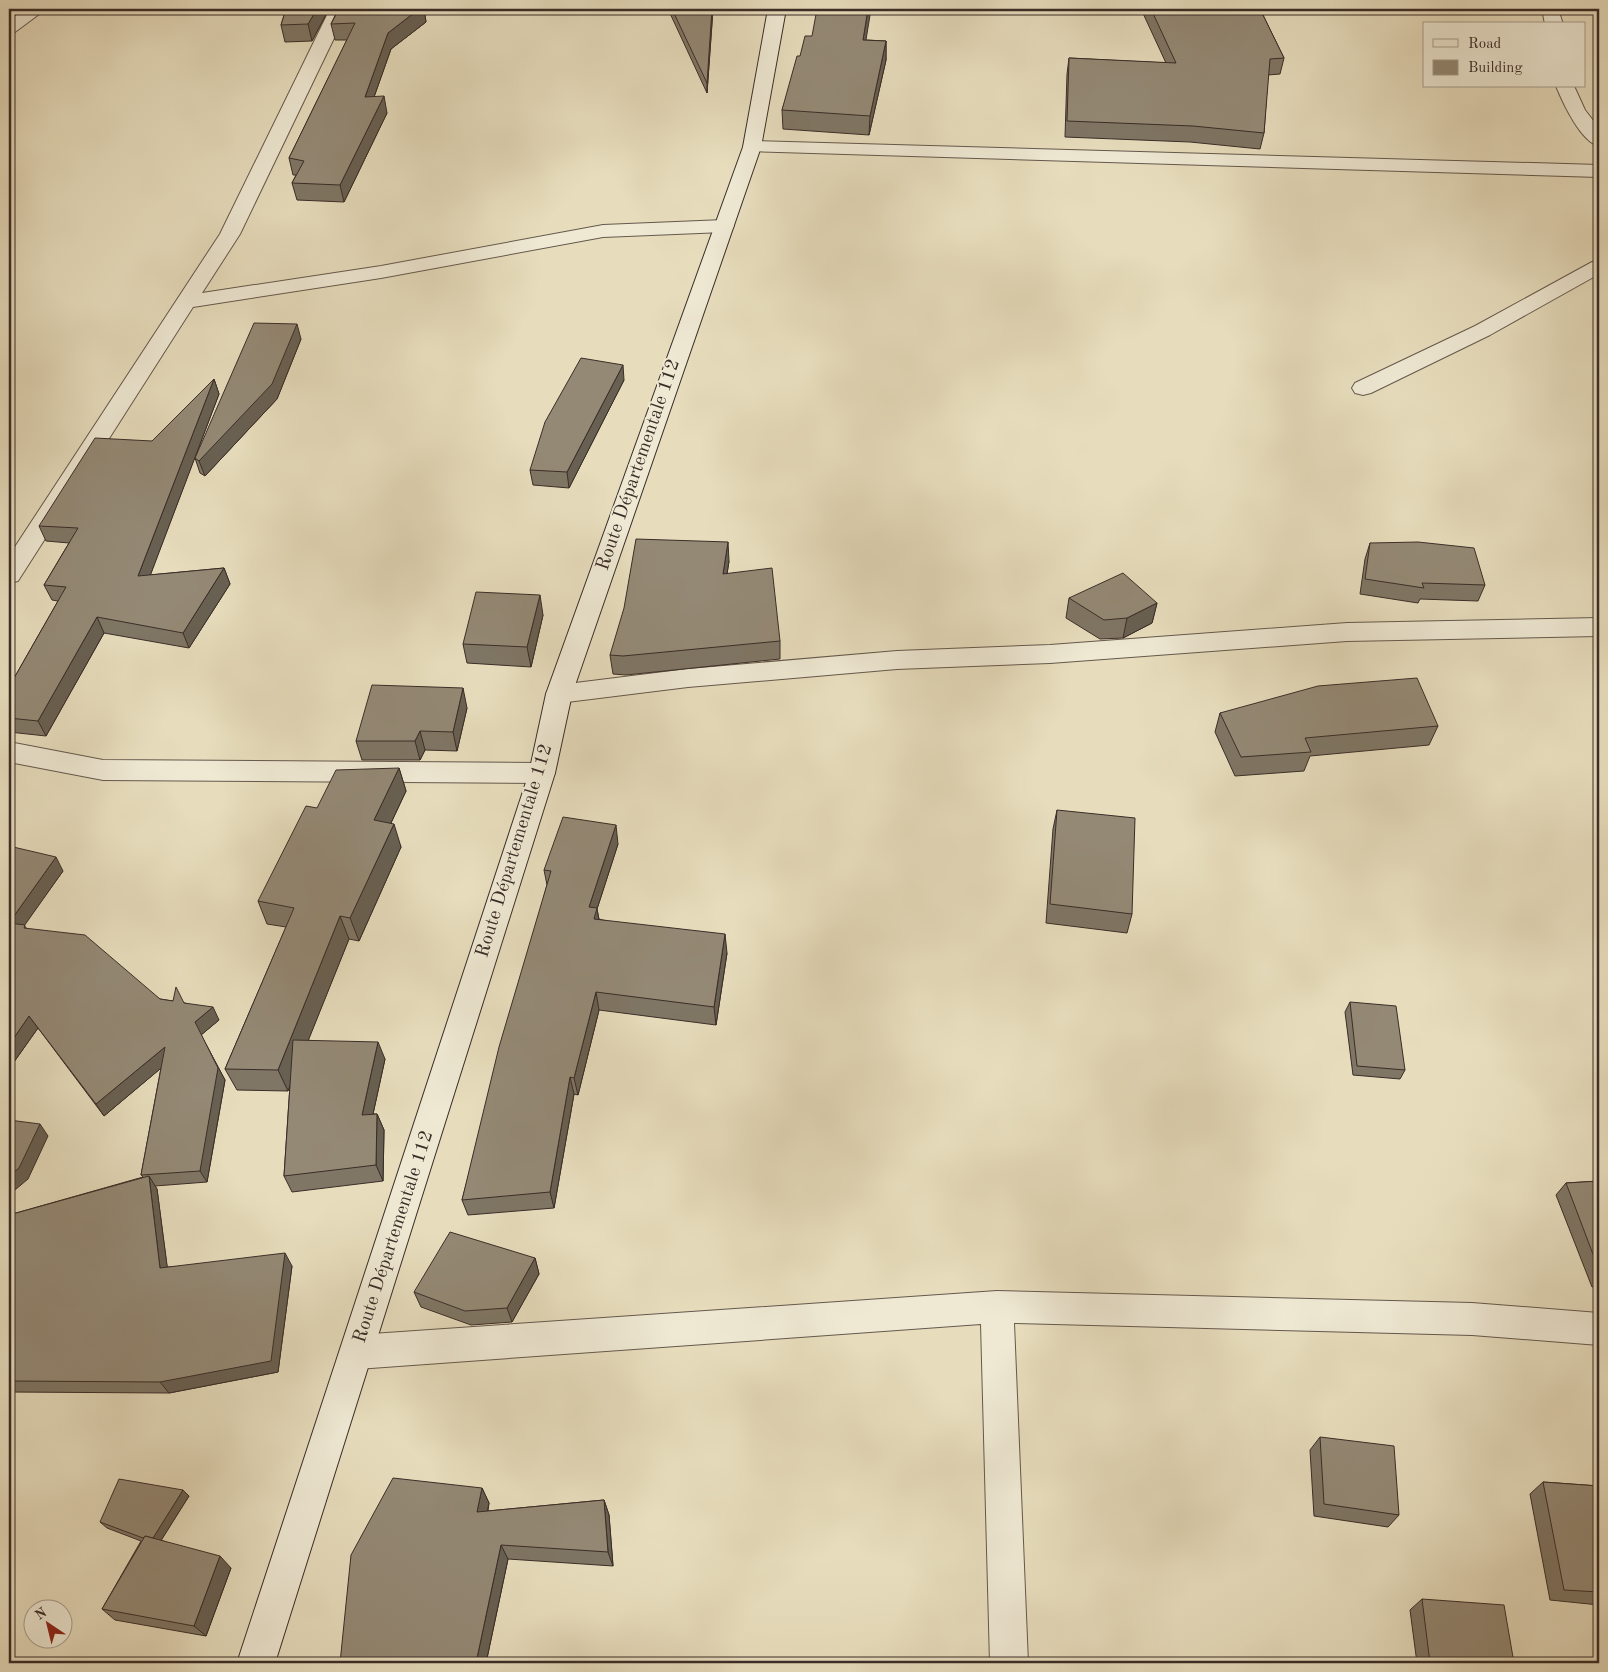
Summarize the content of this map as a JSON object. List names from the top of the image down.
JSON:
{
  "streets": {
    "street": ["Route Départementale 112"]
  },
  "legend": ["Road", "Building"],
  "north": "top left"
}
